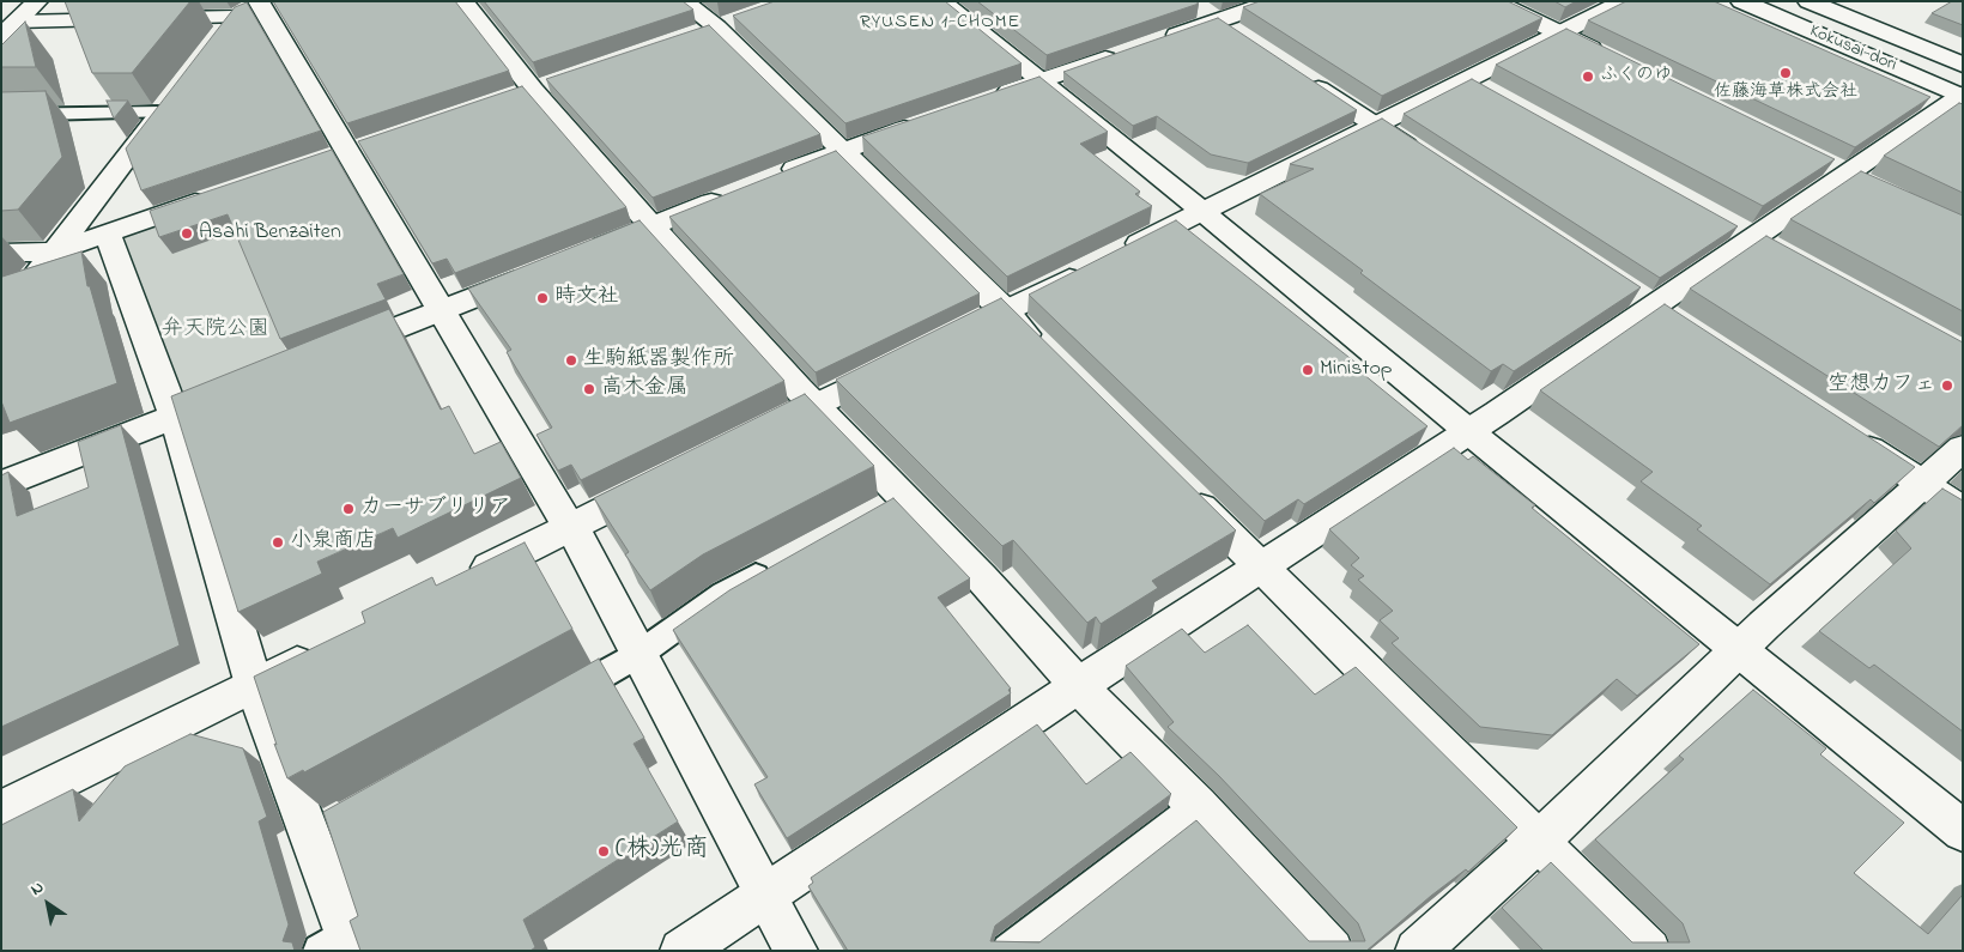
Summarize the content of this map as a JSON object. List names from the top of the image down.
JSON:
{
  "streets": {
    "main road": ["Kokusai-dori"]
  },
  "districts": ["RYUSEN 1-CHOME"],
  "parks": ["弁天院公園"],
  "places": [
    "佐藤海草株式会社",
    "ふくのゆ",
    "Asahi Benzaiten",
    "時文社",
    "生駒紙器製作所",
    "Ministop",
    "空想カフェ",
    "高木金属",
    "カーサブリリア",
    "小泉商店",
    "(株)光商"
  ],
  "north": "top left"
}
